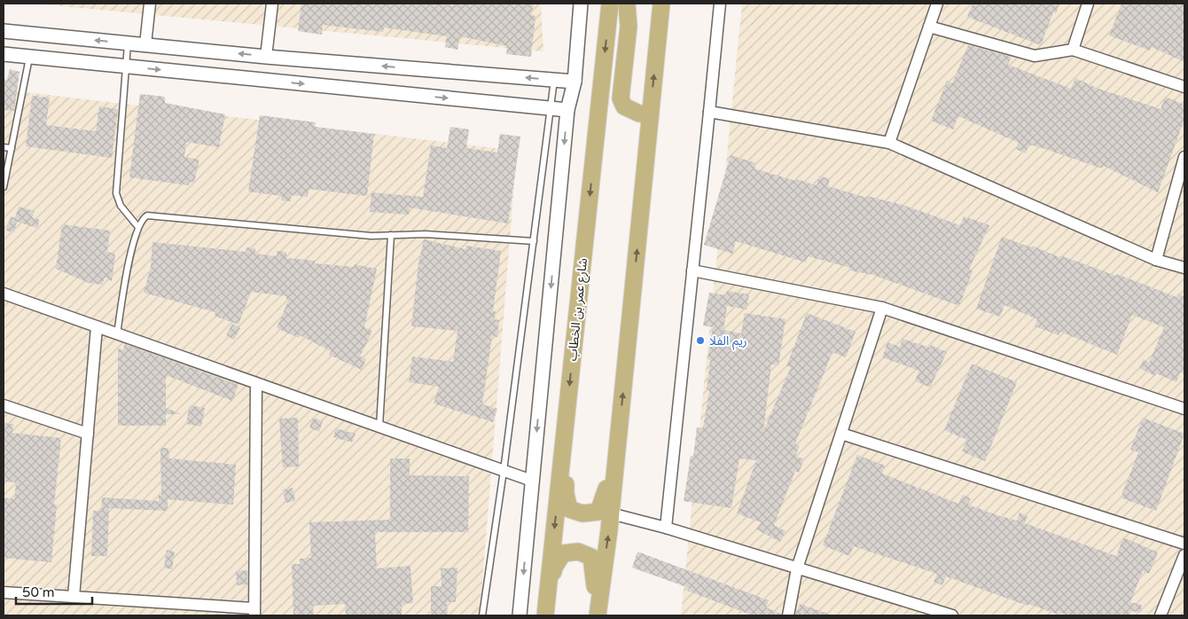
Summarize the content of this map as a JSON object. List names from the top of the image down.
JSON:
{
  "streets": {
    "main road": ["شارع عمر بن الخطاب"]
  },
  "places": ["ريم الفلا"],
  "scale_bar": "50 m"
}
